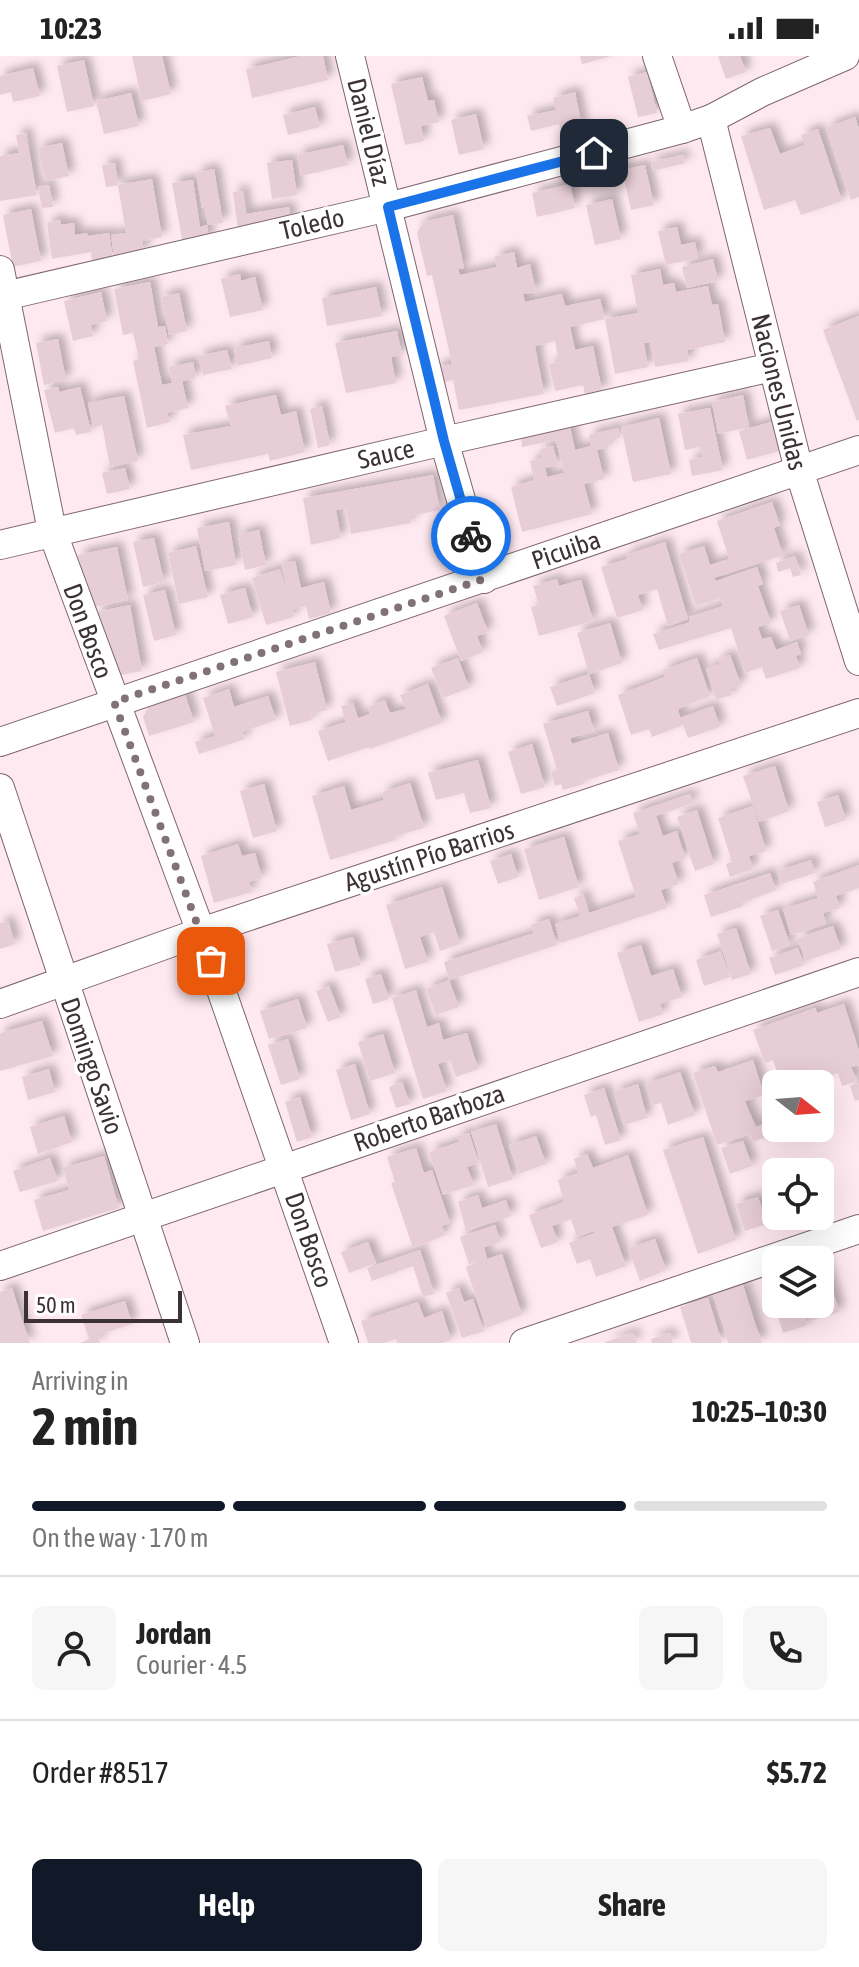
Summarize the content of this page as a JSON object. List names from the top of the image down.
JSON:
{
  "streets": {
    "street": [
      "Daniel Díaz",
      "Toledo",
      "Naciones Unidas",
      "Sauce",
      "Picuiba",
      "Don Bosco",
      "Agustín Pío Barrios",
      "Domingo Savio",
      "Roberto Barboza"
    ]
  },
  "crossings": [
    ["Daniel Díaz", "Toledo"],
    ["Daniel Díaz", "Sauce"],
    ["Daniel Díaz", "Picuiba"],
    ["Toledo", "Naciones Unidas"],
    ["Toledo", "Don Bosco"],
    ["Naciones Unidas", "Sauce"],
    ["Naciones Unidas", "Picuiba"],
    ["Sauce", "Don Bosco"],
    ["Picuiba", "Don Bosco"],
    ["Don Bosco", "Agustín Pío Barrios"],
    ["Don Bosco", "Roberto Barboza"],
    ["Agustín Pío Barrios", "Domingo Savio"],
    ["Domingo Savio", "Roberto Barboza"]
  ],
  "scale_bar": "50 m",
  "north": "right",
  "page": {
    "status": "10:23",
    "scale": "50 m",
    "heading": ["2 min", "Arriving in", "10:25–10:30"],
    "panel": [
      "Jordan",
      "Courier · 4.5",
      "Order #8517",
      "$5.72"
    ],
    "bar": "On the way · 170 m",
    "buttons": ["Help", "Share"]
  }
}
